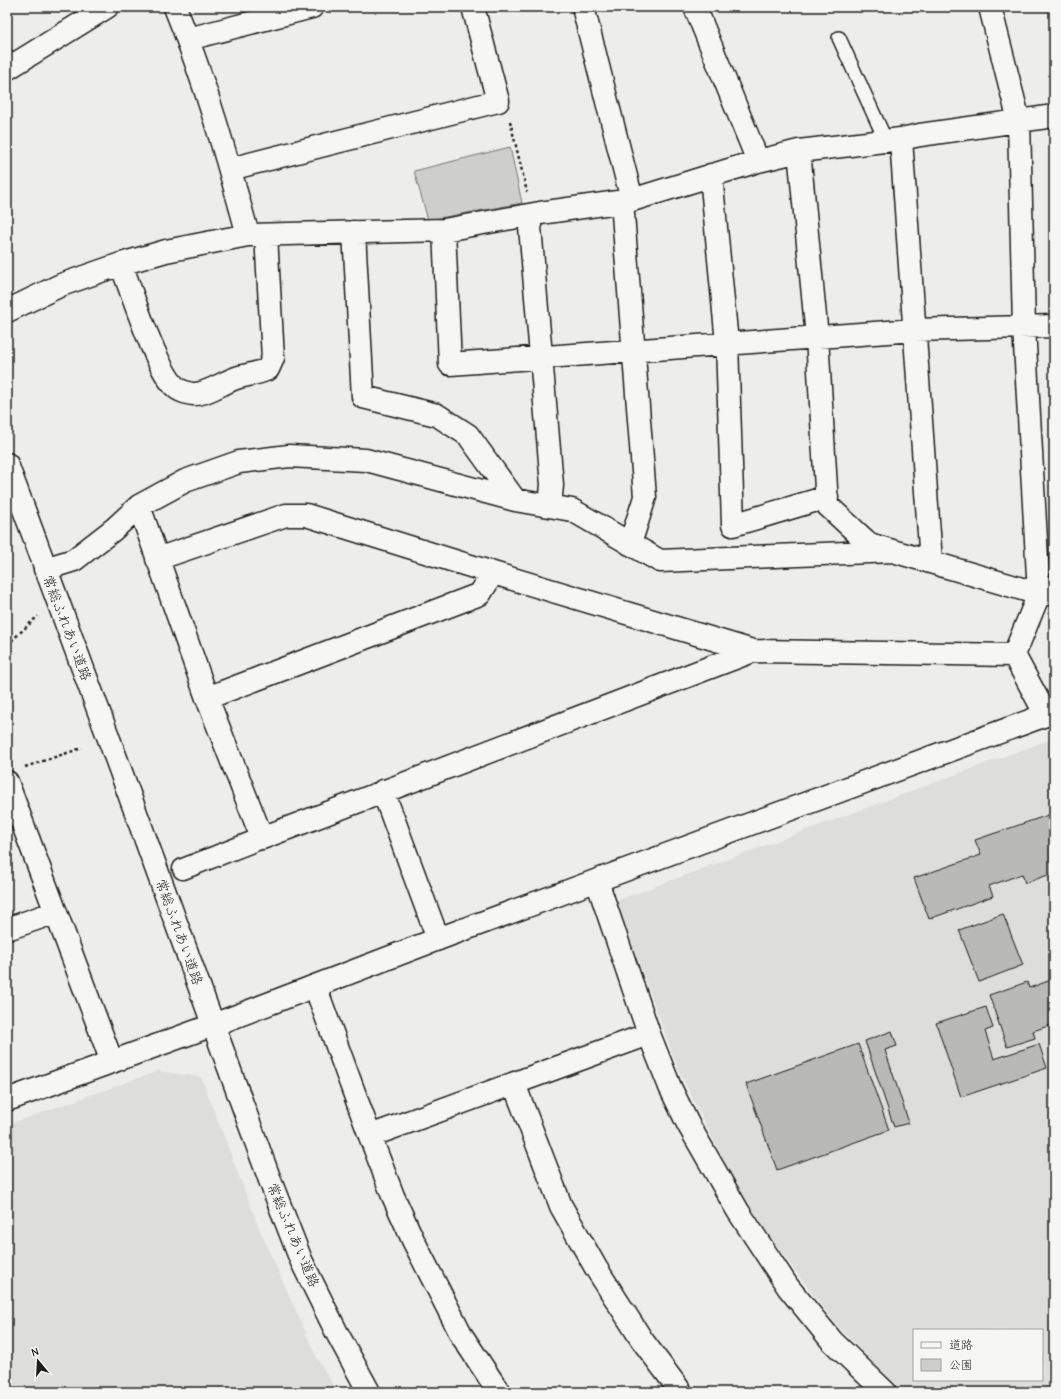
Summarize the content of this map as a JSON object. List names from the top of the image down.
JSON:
{
  "streets": {
    "street": ["常総ふれあい道路"]
  },
  "legend": ["道路", "公園"],
  "north": "top"
}
